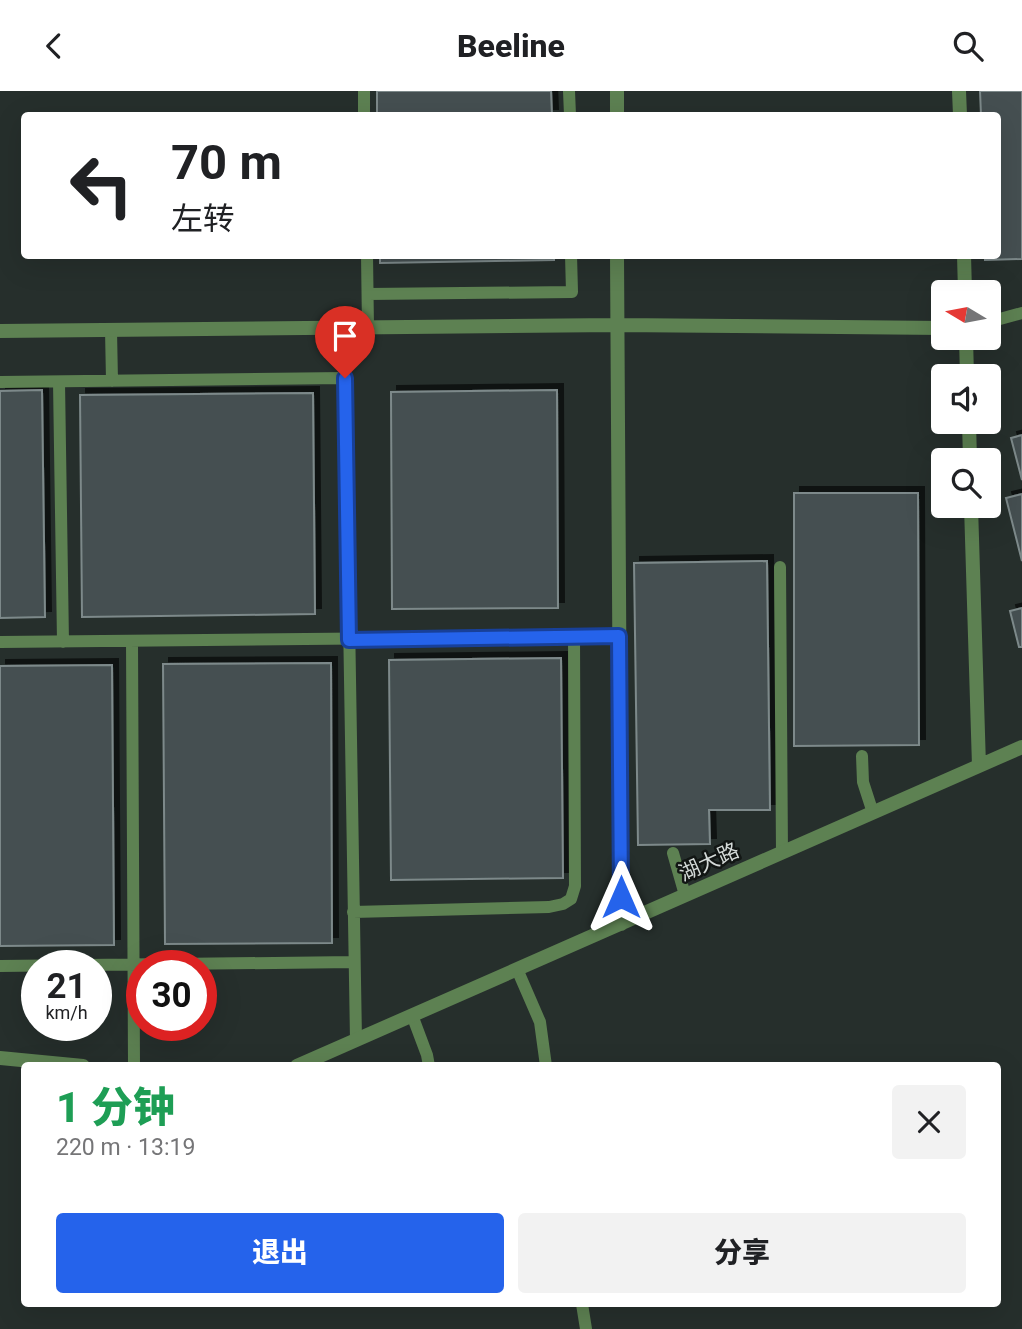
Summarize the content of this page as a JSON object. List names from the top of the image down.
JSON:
{
  "streets": {
    "street": ["湖大路"]
  },
  "north": "left",
  "page": {
    "header": "Beeline",
    "turn": ["70 m", "左转"],
    "speed": "21 km/h",
    "limit": "30",
    "heading": ["1 分钟", "220 m · 13:19"],
    "buttons": ["退出", "分享"]
  }
}
